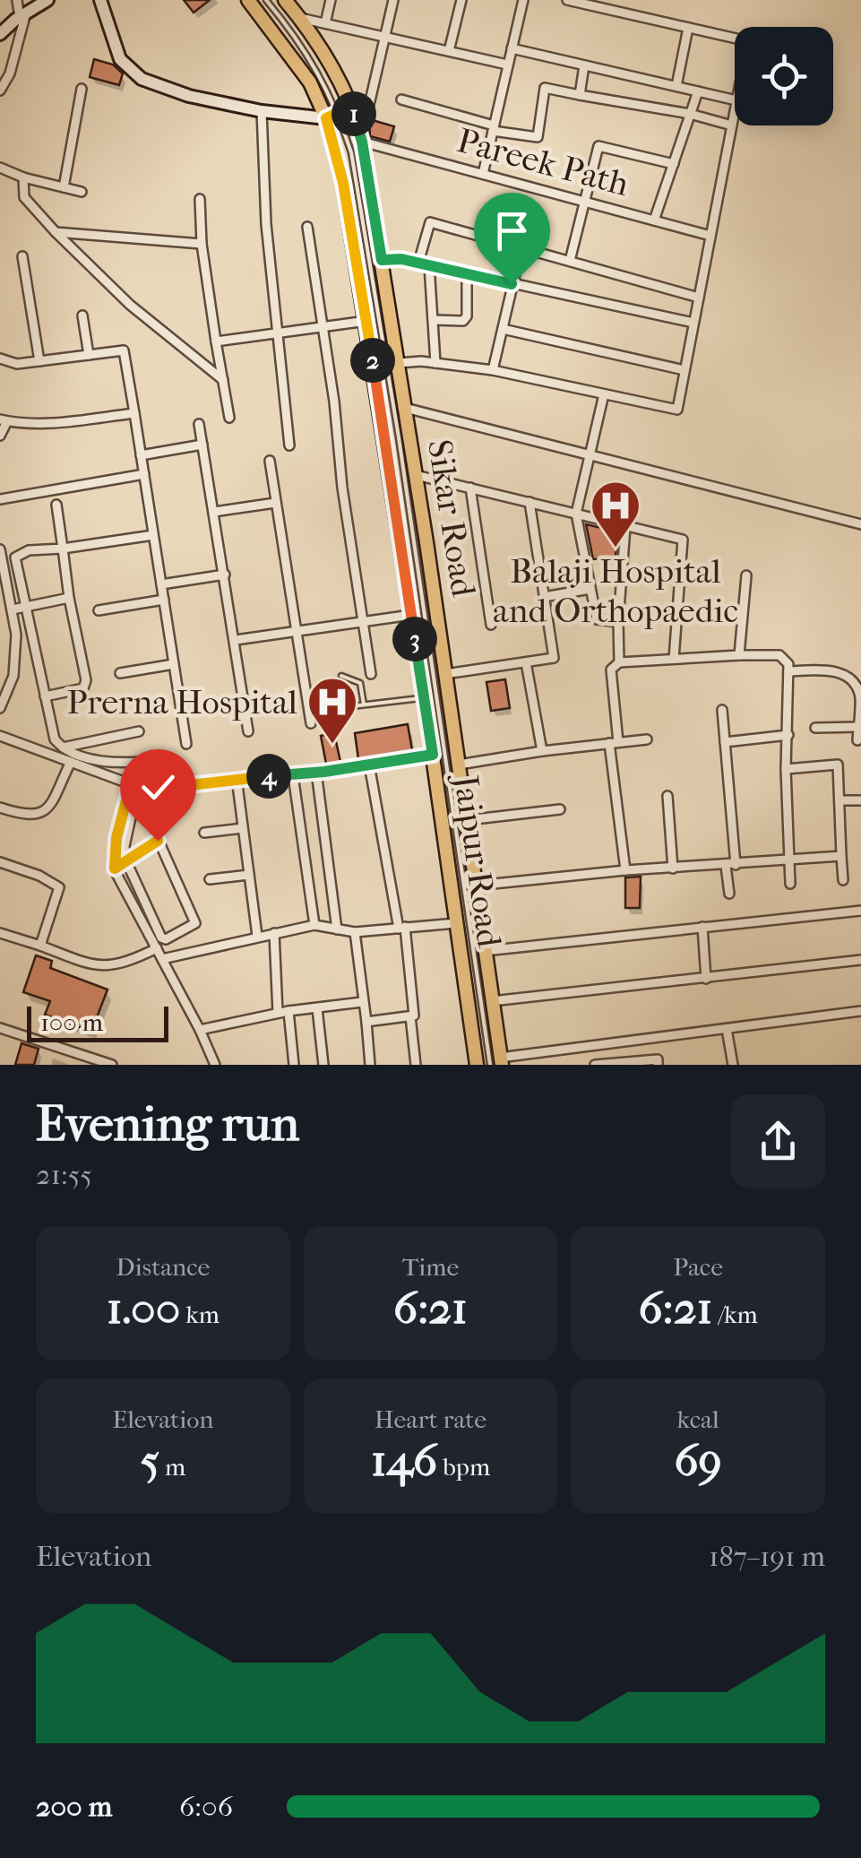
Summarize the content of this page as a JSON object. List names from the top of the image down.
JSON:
{
  "streets": {
    "main road": ["Sikar Road", "Jaipur Road"],
    "street": ["Pareek Path"]
  },
  "crossings": [
    ["Pareek Path", "Sikar Road"],
    ["Sikar Road", "Jaipur Road"]
  ],
  "places": {
    "hospital": ["Balaji Hospital and Orthopaedic", "Prerna Hospital"]
  },
  "scale_bar": "100 m",
  "page": {
    "pins": [
      "1",
      "2",
      "3",
      "4"
    ],
    "scale": "100 m",
    "heading": ["Evening run", "21:55"],
    "stats": [
      ["Distance", "1.00 km"],
      ["Time", "6:21"],
      ["Pace", "6:21 /km"],
      ["Elevation", "5 m"],
      ["Heart rate", "146 bpm"],
      ["kcal", "69"]
    ],
    "chart": ["Elevation", "187–191 m"],
    "list": [
      {
        "name": "200 m",
        "note": "6:06"
      }
    ]
  }
}
